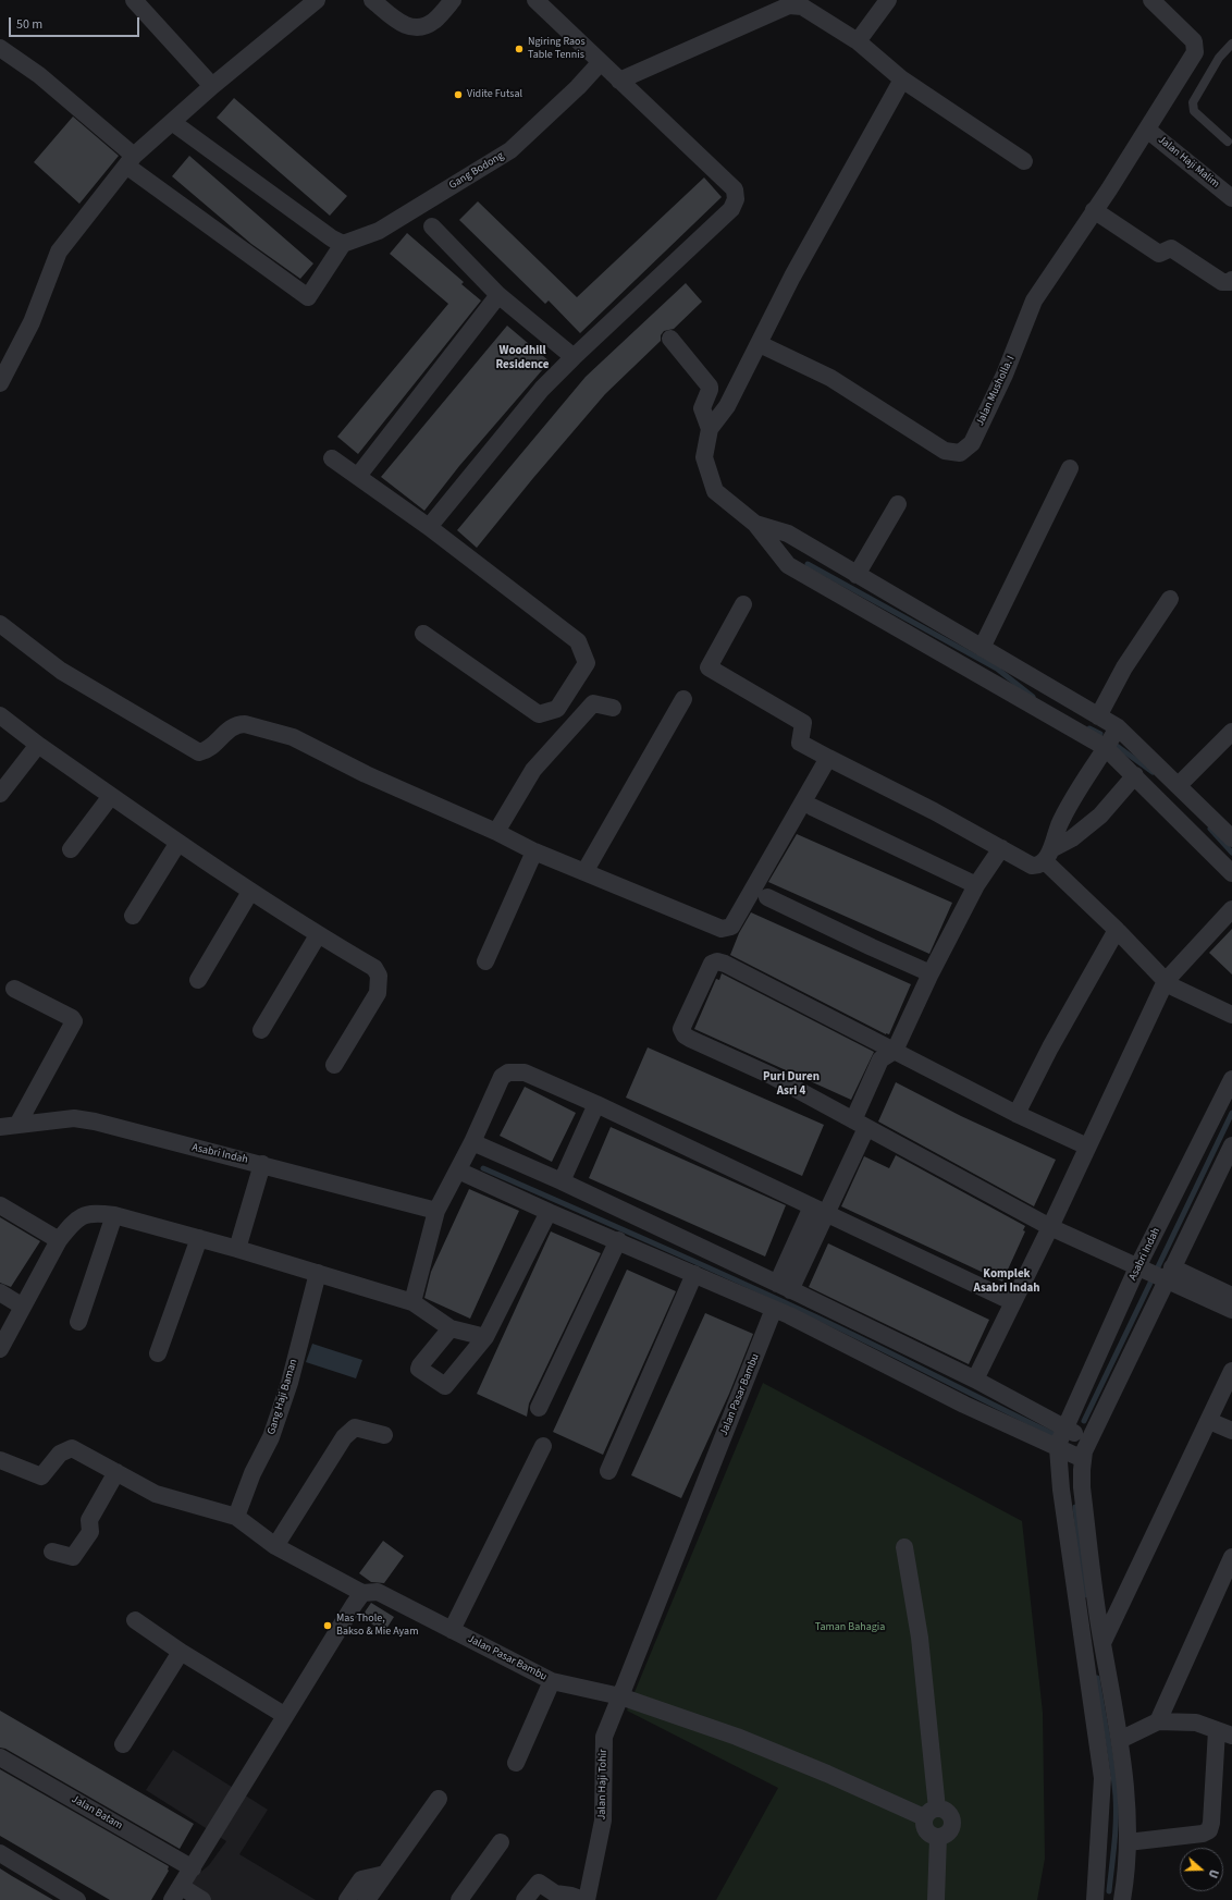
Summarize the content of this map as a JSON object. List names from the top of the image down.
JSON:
{
  "streets": {
    "street": [
      "Jalan Haji Malim",
      "Gang Bodong",
      "Jalan Musholla. I",
      "Asabri Indah",
      "Jalan Pasar Bambu",
      "Gang Haji Baman",
      "Jalan Haji Tohir",
      "Jalan Batam"
    ]
  },
  "crossings": [
    ["Jalan Haji Malim", "Jalan Musholla. I"],
    ["Jalan Pasar Bambu", "Jalan Haji Tohir"]
  ],
  "districts": ["Woodhill Residence", "Puri Duren Asri 4", "Komplek Asabri Indah"],
  "parks": ["Taman Bahagia"],
  "places": ["Ngiring Raos Table Tennis", "Vidite Futsal", "Mas Thole, Bakso & Mie Ayam"],
  "scale_bar": "50 m",
  "north": "right"
}
